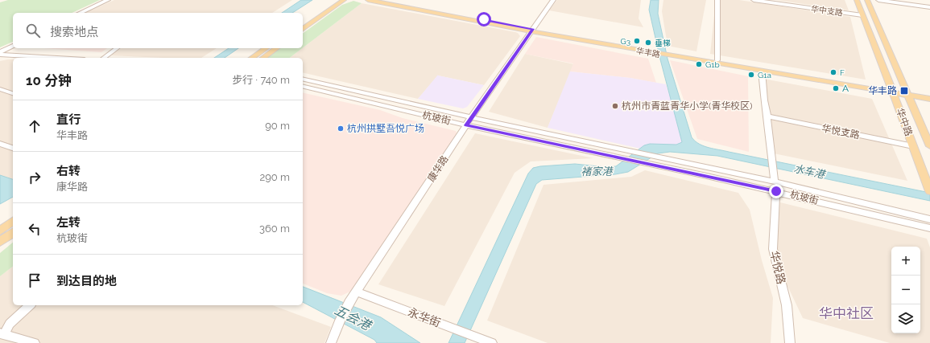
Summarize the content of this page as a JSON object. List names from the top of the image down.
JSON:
{
  "streets": {
    "main road": ["华丰路", "华中路"],
    "street": [
      "华中支路",
      "杭玻街",
      "华悦支路",
      "康华路",
      "华悦路",
      "永华街"
    ]
  },
  "crossings": [
    ["华中支路", "华中路"],
    ["华丰路", "华中路"],
    ["华丰路", "康华路"],
    ["杭玻街", "康华路"],
    ["杭玻街", "华悦路"],
    ["华中路", "华悦支路"],
    ["康华路", "永华街"]
  ],
  "districts": ["华中社区"],
  "water": ["褚家港", "水车港", "五会港"],
  "places": {
    "other": [
      "G3",
      "垂梯",
      "G1b",
      "F",
      "G1a",
      "A",
      "杭州市青蓝青华小学(青华校区)",
      "杭州拱墅吾悦广场"
    ],
    "transit": ["华丰路"]
  },
  "page": {
    "search": "搜索地点",
    "heading": ["10 分钟", "步行 · 740 m"],
    "list": [
      ["直行", "华丰路", "90 m"],
      ["右转", "康华路", "290 m"],
      ["左转", "杭玻街", "360 m"],
      "到达目的地"
    ],
    "map_buttons": ["+", "−"]
  }
}
